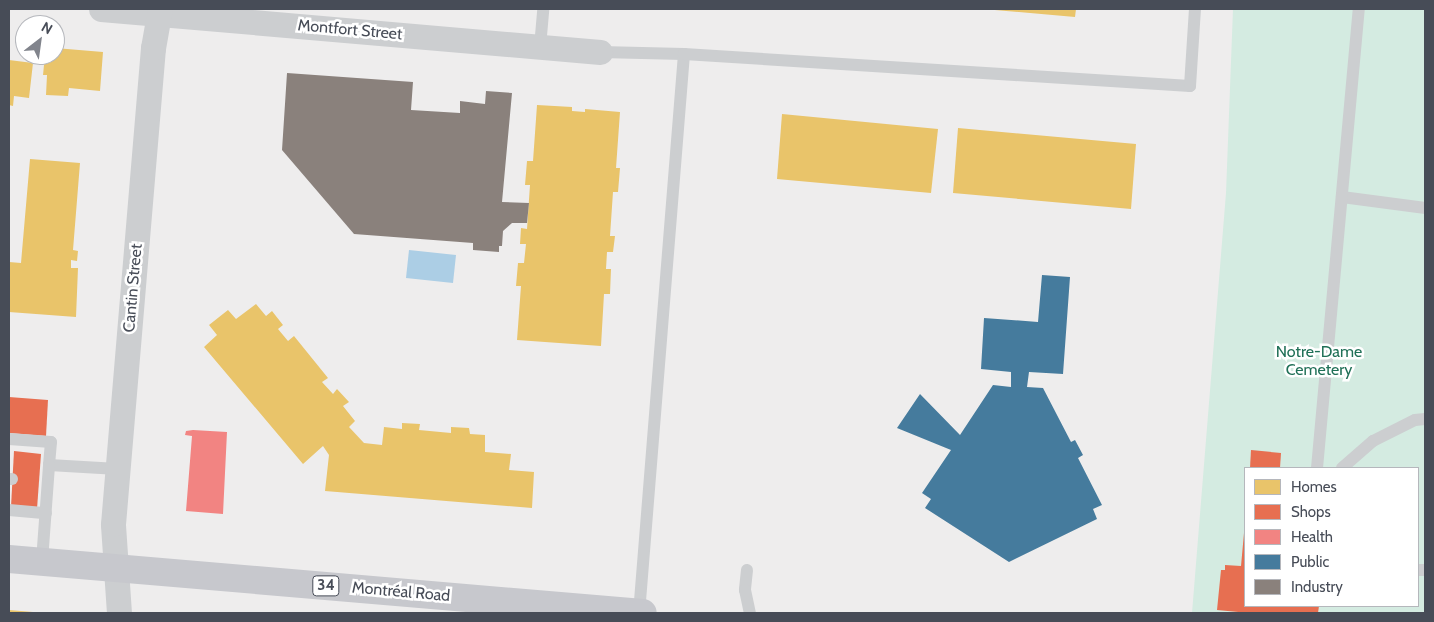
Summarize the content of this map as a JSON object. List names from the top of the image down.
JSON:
{
  "streets": {
    "main road": ["34", "Montréal Road"],
    "street": ["Montfort Street", "Cantin Street"]
  },
  "crossings": [
    ["Montfort Street", "Cantin Street"],
    ["Cantin Street", "Montréal Road"]
  ],
  "parks": ["Notre-Dame Cemetery"],
  "legend": [
    "Homes",
    "Shops",
    "Health",
    "Public",
    "Industry"
  ],
  "north": "top right"
}
